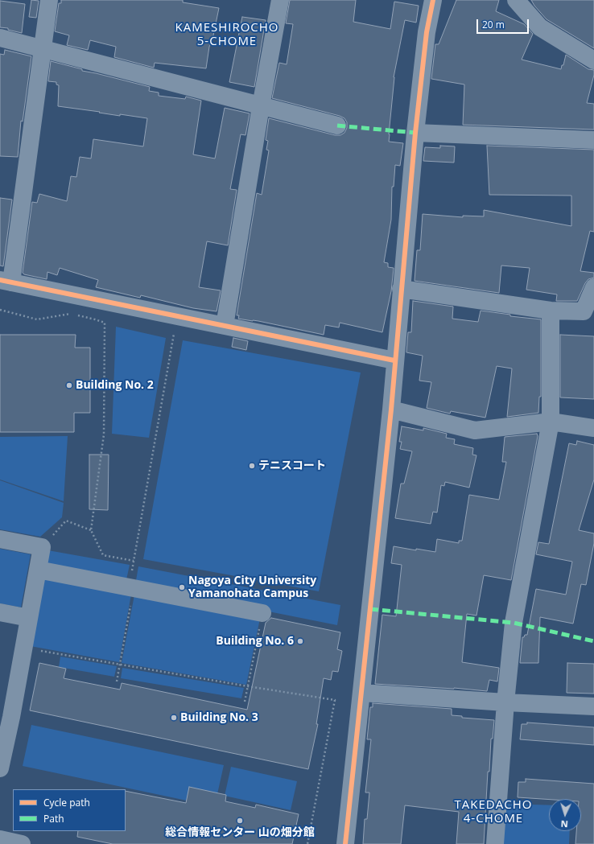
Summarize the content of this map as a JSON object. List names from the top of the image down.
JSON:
{
  "districts": ["KAMESHIROCHO 5-CHOME", "TAKEDACHO 4-CHOME"],
  "places": [
    "Building No. 2",
    "テニスコート",
    "Nagoya City University Yamanohata Campus",
    "Building No. 6",
    "Building No. 3",
    "総合情報センター 山の畑分館"
  ],
  "legend": ["Cycle path", "Path"],
  "scale_bar": "20 m",
  "north": "bottom"
}
